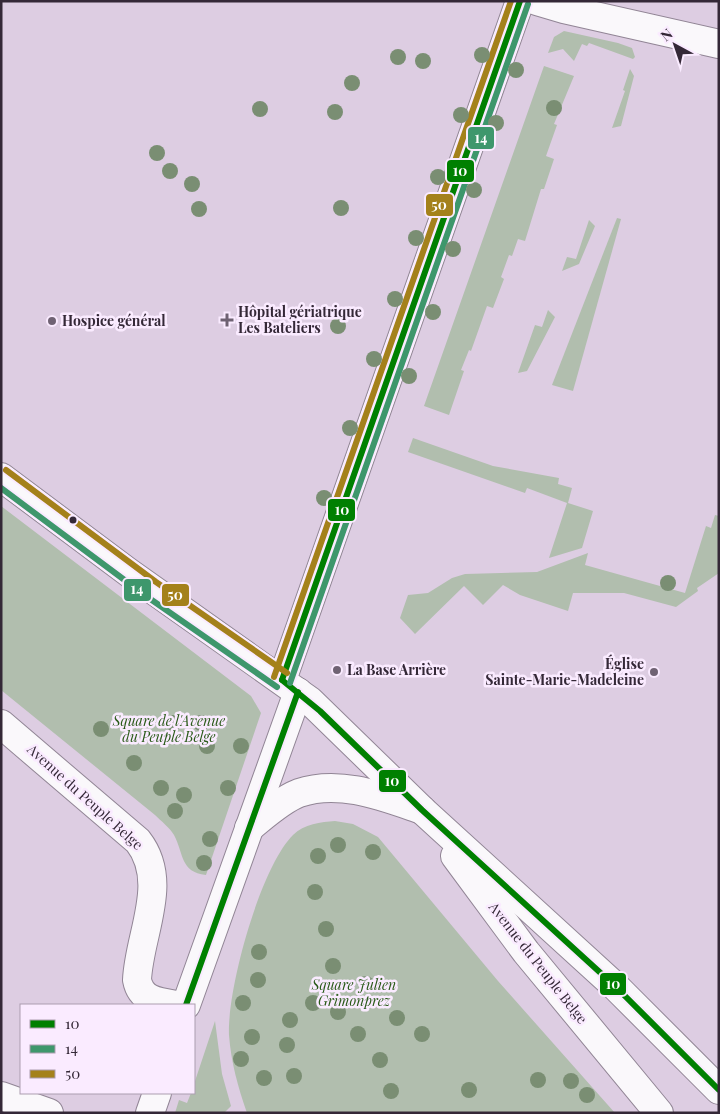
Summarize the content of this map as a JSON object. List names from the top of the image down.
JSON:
{
  "streets": {
    "street": ["Avenue du Peuple Belge"]
  },
  "parks": ["Square de l'Avenue du Peuple Belge", "Square Julien Grimonprez"],
  "places": {
    "health": ["Hôpital gériatrique Les Bateliers"],
    "other": ["Hospice général", "La Base Arrière", "Église Sainte-Marie-Madeleine"]
  },
  "lines": ["transit line 10", "transit line 50", "transit line 14"],
  "legend": ["10", "14", "50"],
  "north": "top left"
}
